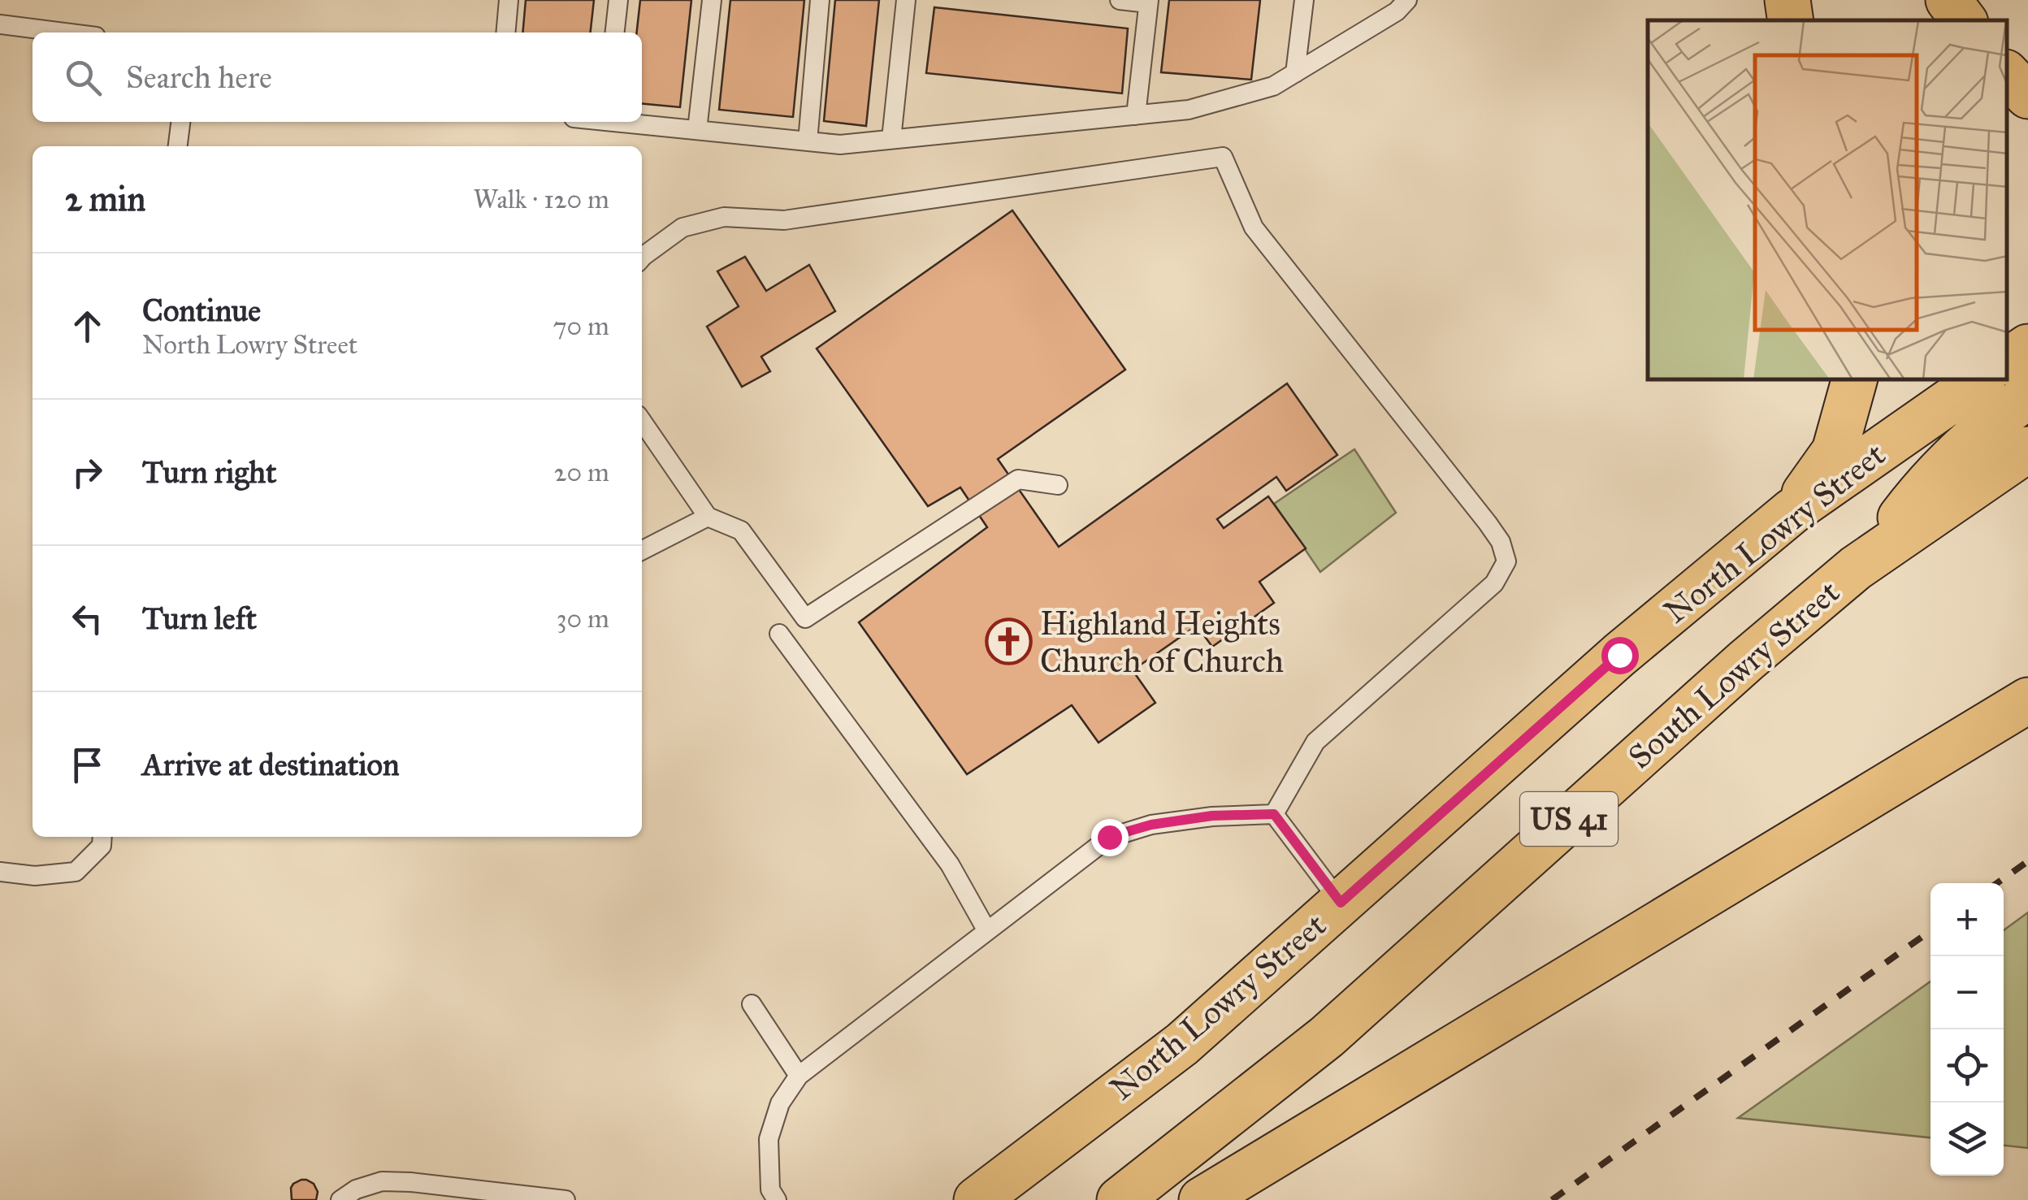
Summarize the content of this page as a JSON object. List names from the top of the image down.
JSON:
{
  "streets": {
    "main road": ["North Lowry Street", "South Lowry Street", "US 41"]
  },
  "places": {
    "church": ["Highland Heights Church of Church"]
  },
  "page": {
    "search": "Search here",
    "heading": ["2 min", "Walk · 120 m"],
    "list": [
      ["Continue", "North Lowry Street", "70 m"],
      ["Turn right", "20 m"],
      ["Turn left", "30 m"],
      "Arrive at destination"
    ],
    "map_buttons": ["+", "−"]
  }
}
